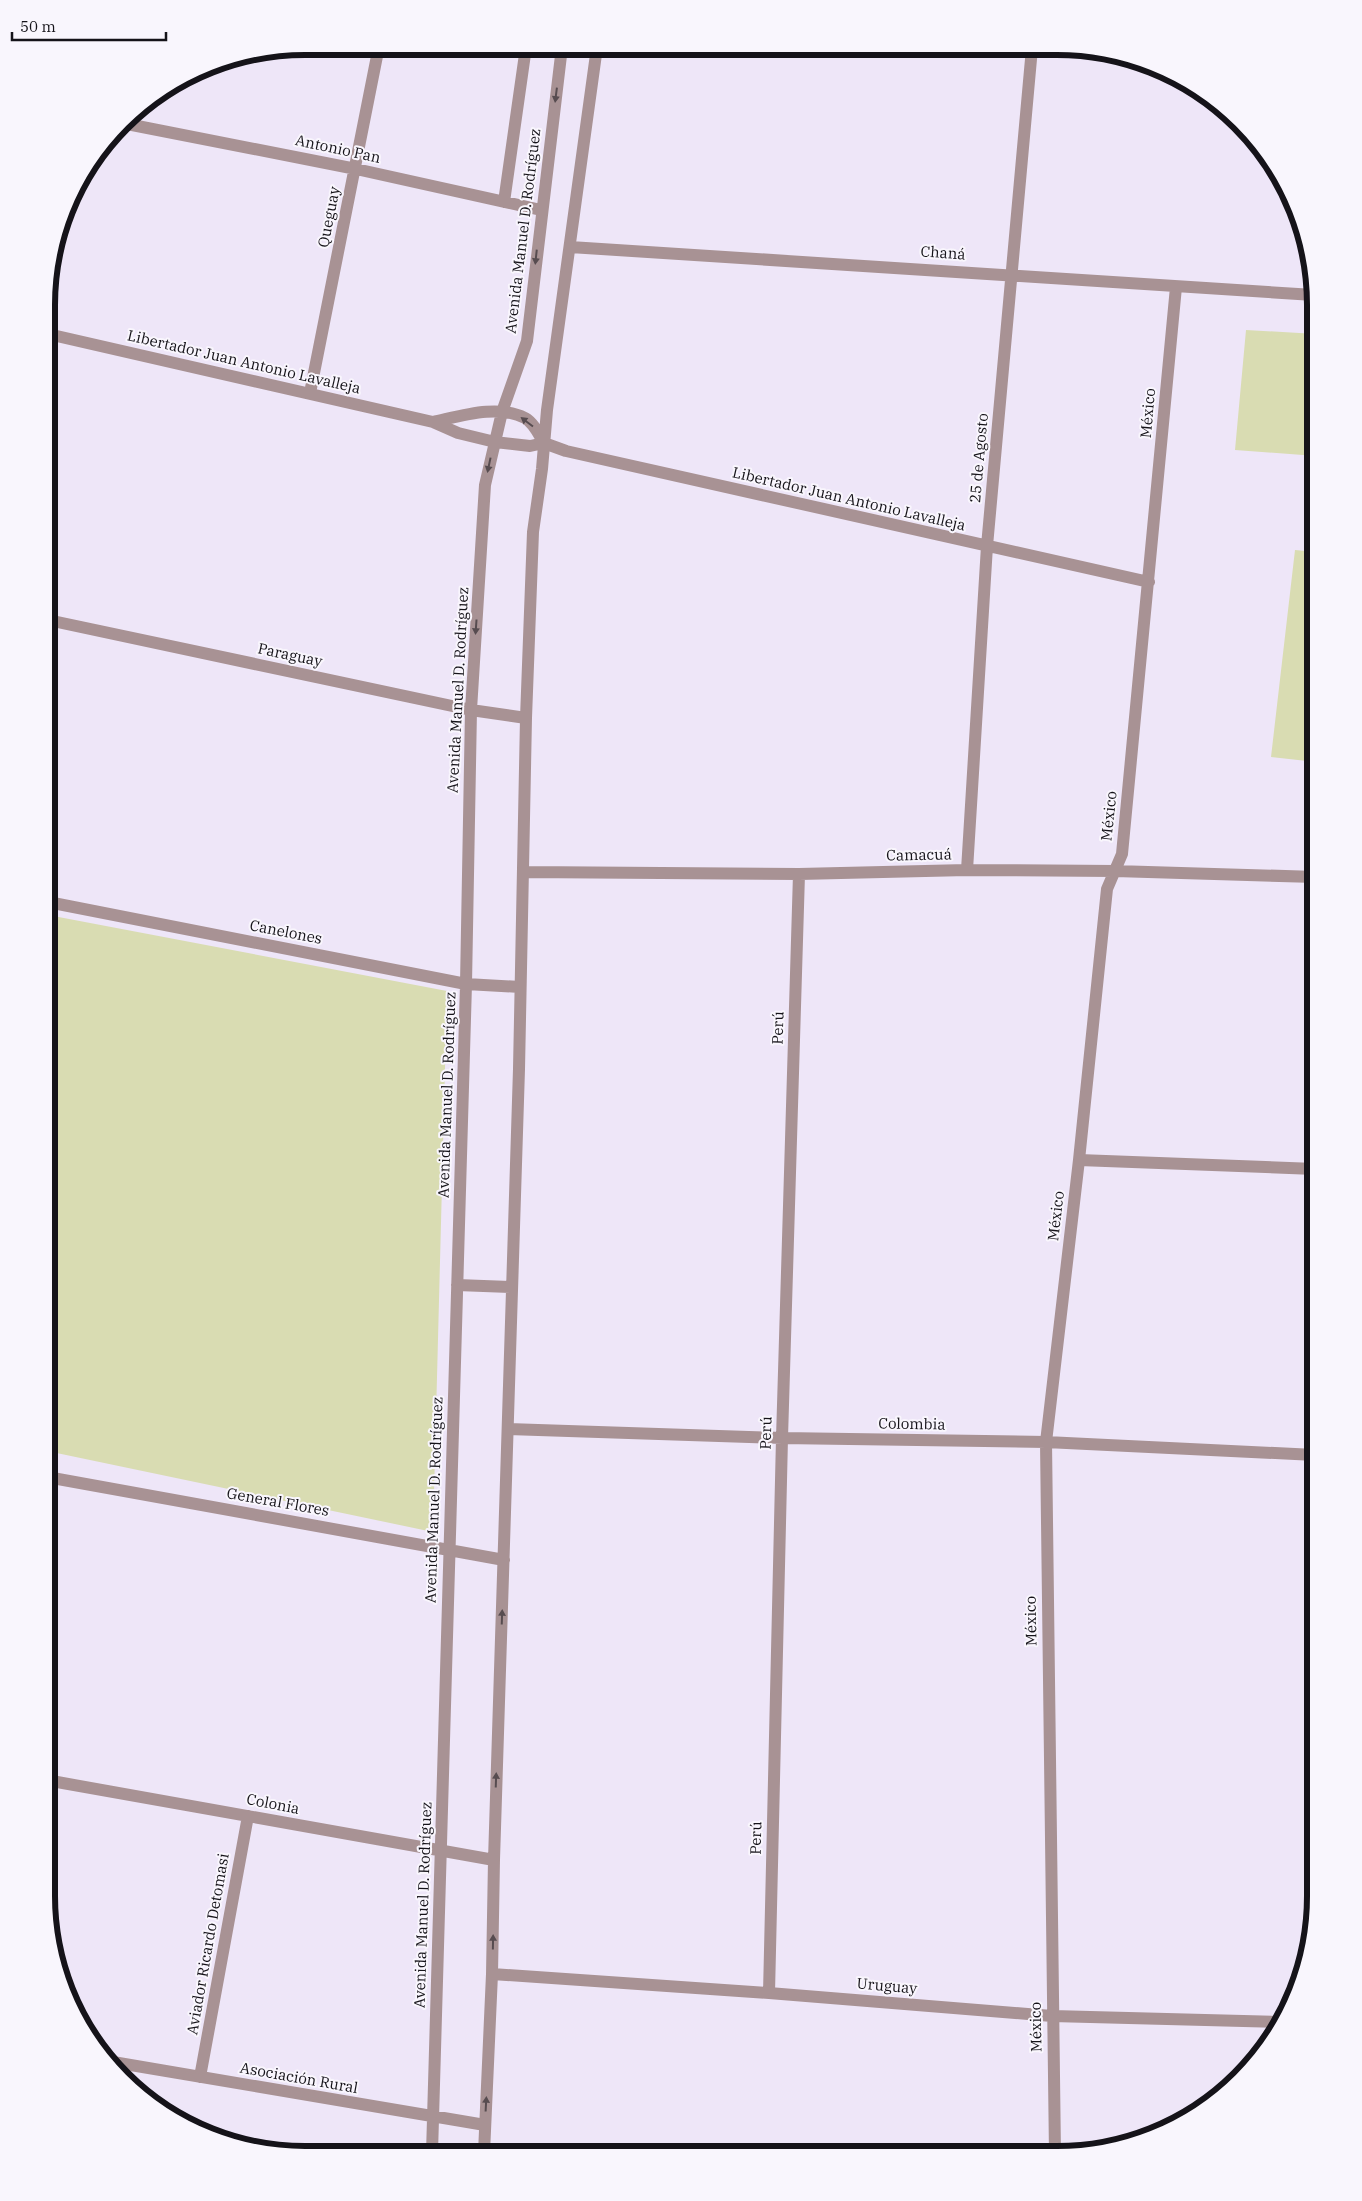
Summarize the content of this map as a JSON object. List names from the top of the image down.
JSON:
{
  "streets": {
    "street": [
      "Antonio Pan",
      "Queguay",
      "Avenida Manuel D. Rodríguez",
      "Chaná",
      "Libertador Juan Antonio Lavalleja",
      "México",
      "25 de Agosto",
      "Paraguay",
      "Camacuá",
      "Canelones",
      "Perú",
      "Colombia",
      "General Flores",
      "Colonia",
      "Aviador Ricardo Detomasi",
      "Uruguay",
      "Asociación Rural"
    ]
  },
  "crossings": [
    ["Antonio Pan", "Queguay"],
    ["Antonio Pan", "Avenida Manuel D. Rodríguez"],
    ["Queguay", "Libertador Juan Antonio Lavalleja"],
    ["Avenida Manuel D. Rodríguez", "Libertador Juan Antonio Lavalleja"],
    ["Avenida Manuel D. Rodríguez", "Paraguay"],
    ["Avenida Manuel D. Rodríguez", "Canelones"],
    ["Avenida Manuel D. Rodríguez", "General Flores"],
    ["Avenida Manuel D. Rodríguez", "Colonia"],
    ["Avenida Manuel D. Rodríguez", "Asociación Rural"],
    ["Chaná", "México"],
    ["Chaná", "25 de Agosto"],
    ["Libertador Juan Antonio Lavalleja", "México"],
    ["Libertador Juan Antonio Lavalleja", "25 de Agosto"],
    ["México", "Camacuá"],
    ["México", "Colombia"],
    ["México", "Uruguay"],
    ["25 de Agosto", "Camacuá"],
    ["Camacuá", "Perú"],
    ["Perú", "Colombia"],
    ["Perú", "Uruguay"],
    ["Colonia", "Aviador Ricardo Detomasi"],
    ["Aviador Ricardo Detomasi", "Asociación Rural"]
  ],
  "scale_bar": "50 m"
}
